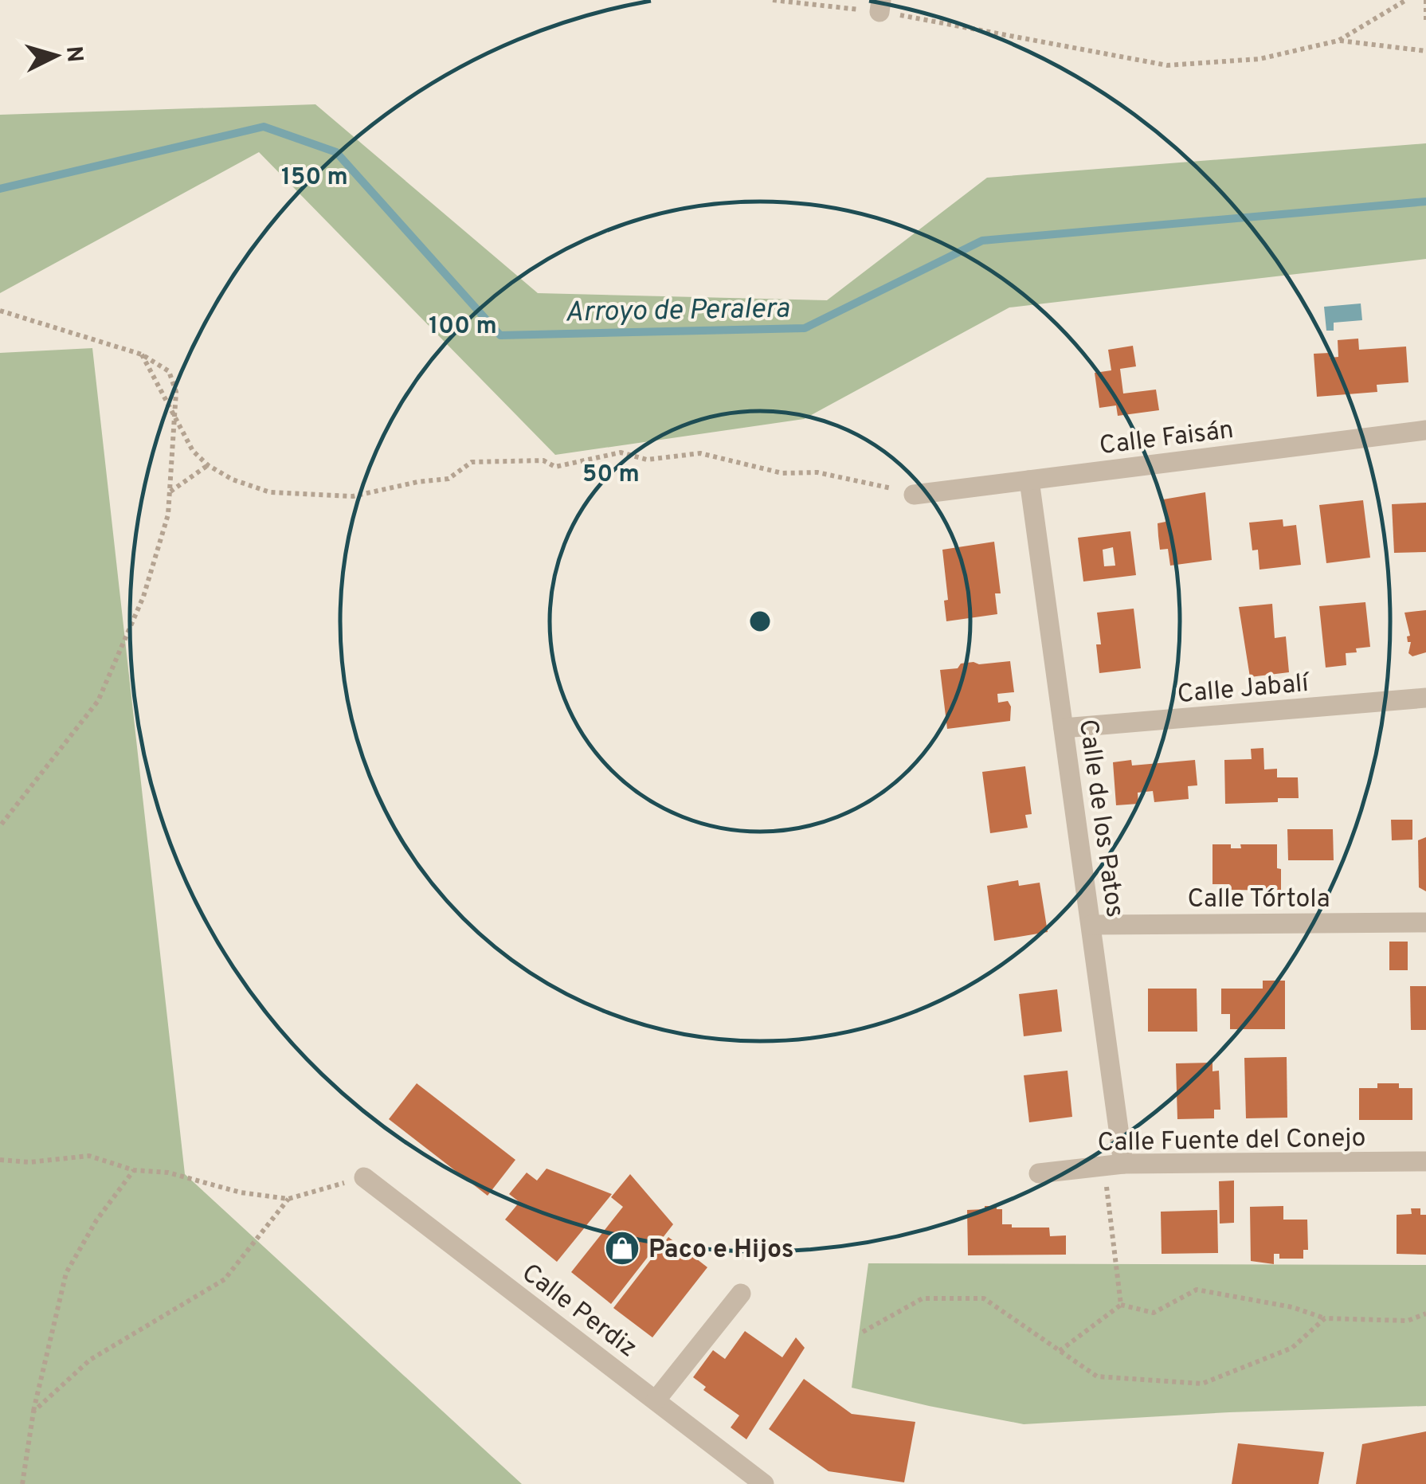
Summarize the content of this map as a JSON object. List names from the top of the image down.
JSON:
{
  "streets": {
    "street": [
      "Calle Faisán",
      "Calle Jabalí",
      "Calle de los Patos",
      "Calle Tórtola",
      "Calle Fuente del Conejo",
      "Calle Perdiz"
    ]
  },
  "crossings": [
    ["Calle Faisán", "Calle de los Patos"],
    ["Calle Jabalí", "Calle de los Patos"],
    ["Calle de los Patos", "Calle Tórtola"],
    ["Calle de los Patos", "Calle Fuente del Conejo"]
  ],
  "water": ["Arroyo de Peralera"],
  "places": {
    "shop": ["Paco e Hijos"]
  },
  "north": "right",
  "rings": ["150 m", "100 m", "50 m"]
}
